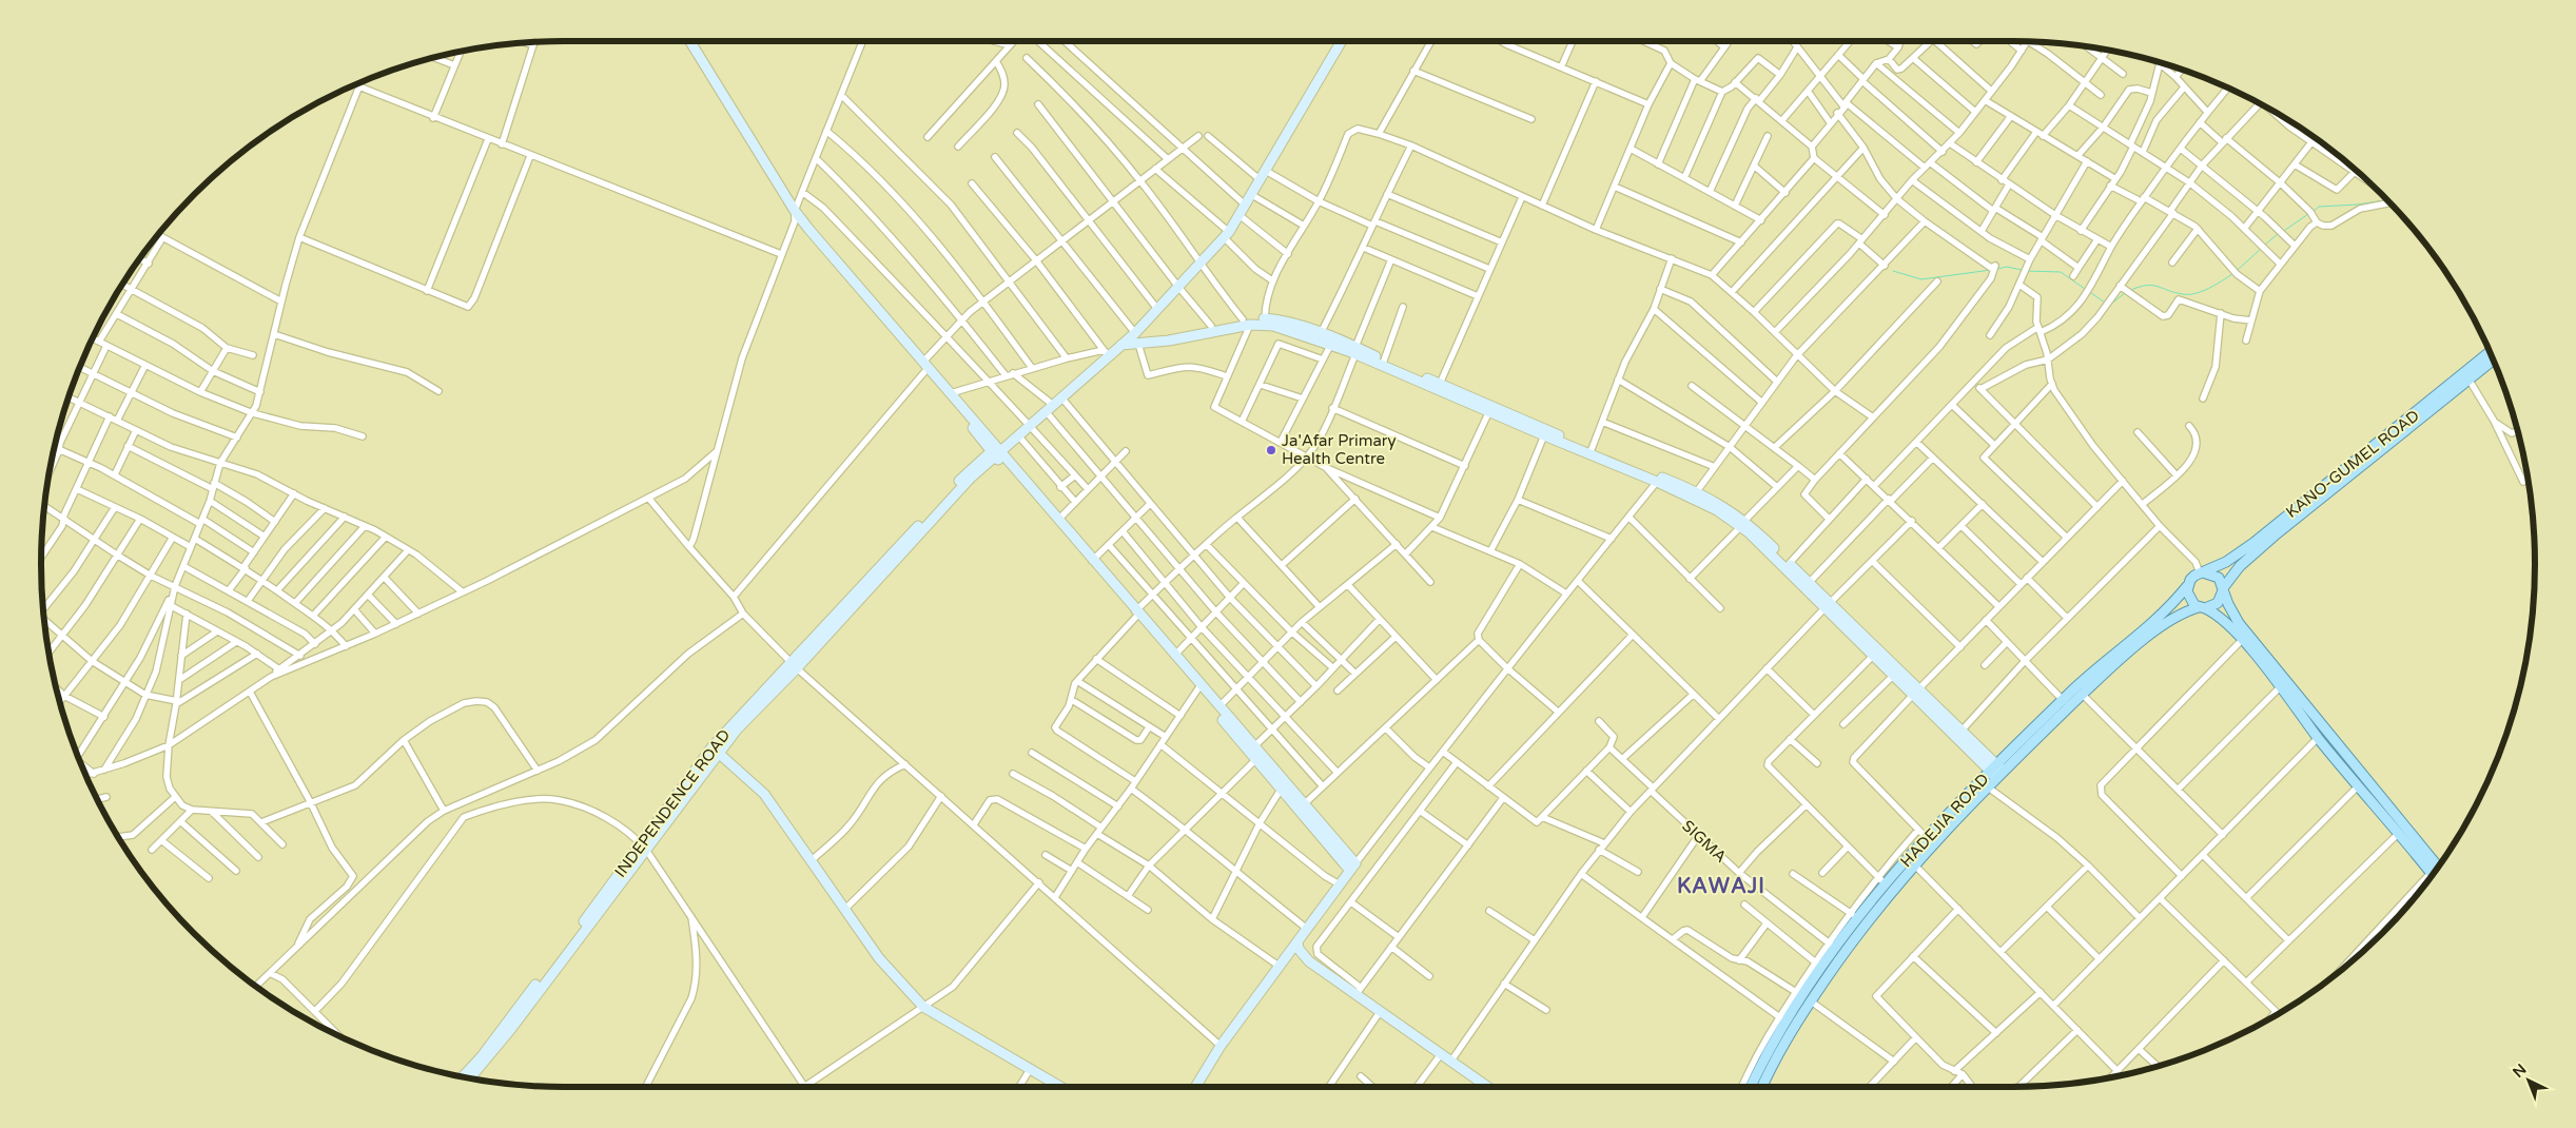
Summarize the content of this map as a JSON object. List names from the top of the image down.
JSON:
{
  "streets": {
    "main road": ["KANO-GUMEL ROAD", "INDEPENDENCE ROAD", "HADEJIA ROAD"],
    "street": ["SIGMA"]
  },
  "crossings": [
    ["KANO-GUMEL ROAD", "HADEJIA ROAD"],
    ["HADEJIA ROAD", "SIGMA"]
  ],
  "districts": ["KAWAJI"],
  "places": ["Ja'Afar Primary Health Centre"],
  "north": "top left"
}
